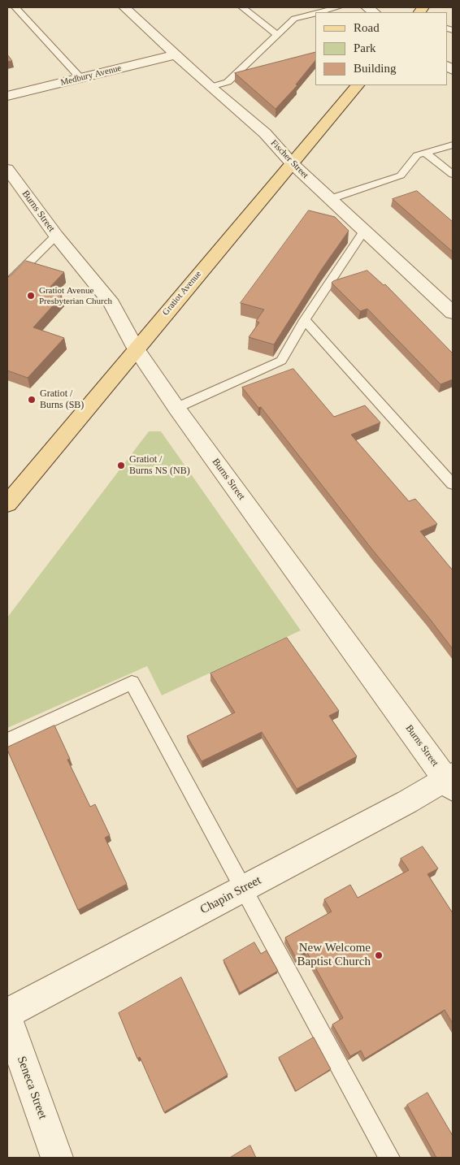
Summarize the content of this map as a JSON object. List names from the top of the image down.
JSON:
{
  "streets": {
    "main road": ["Gratiot Avenue"],
    "street": [
      "Medbury Avenue",
      "Fischer Street",
      "Burns Street",
      "Chapin Street",
      "Seneca Street"
    ]
  },
  "crossings": [
    ["Medbury Avenue", "Fischer Street"],
    ["Fischer Street", "Gratiot Avenue"],
    ["Burns Street", "Gratiot Avenue"],
    ["Burns Street", "Chapin Street"]
  ],
  "places": [
    "Gratiot Avenue Presbyterian Church",
    "Gratiot / Burns (SB)",
    "Gratiot / Burns NS (NB)",
    "New Welcome Baptist Church"
  ],
  "legend": ["Road", "Park", "Building"]
}
